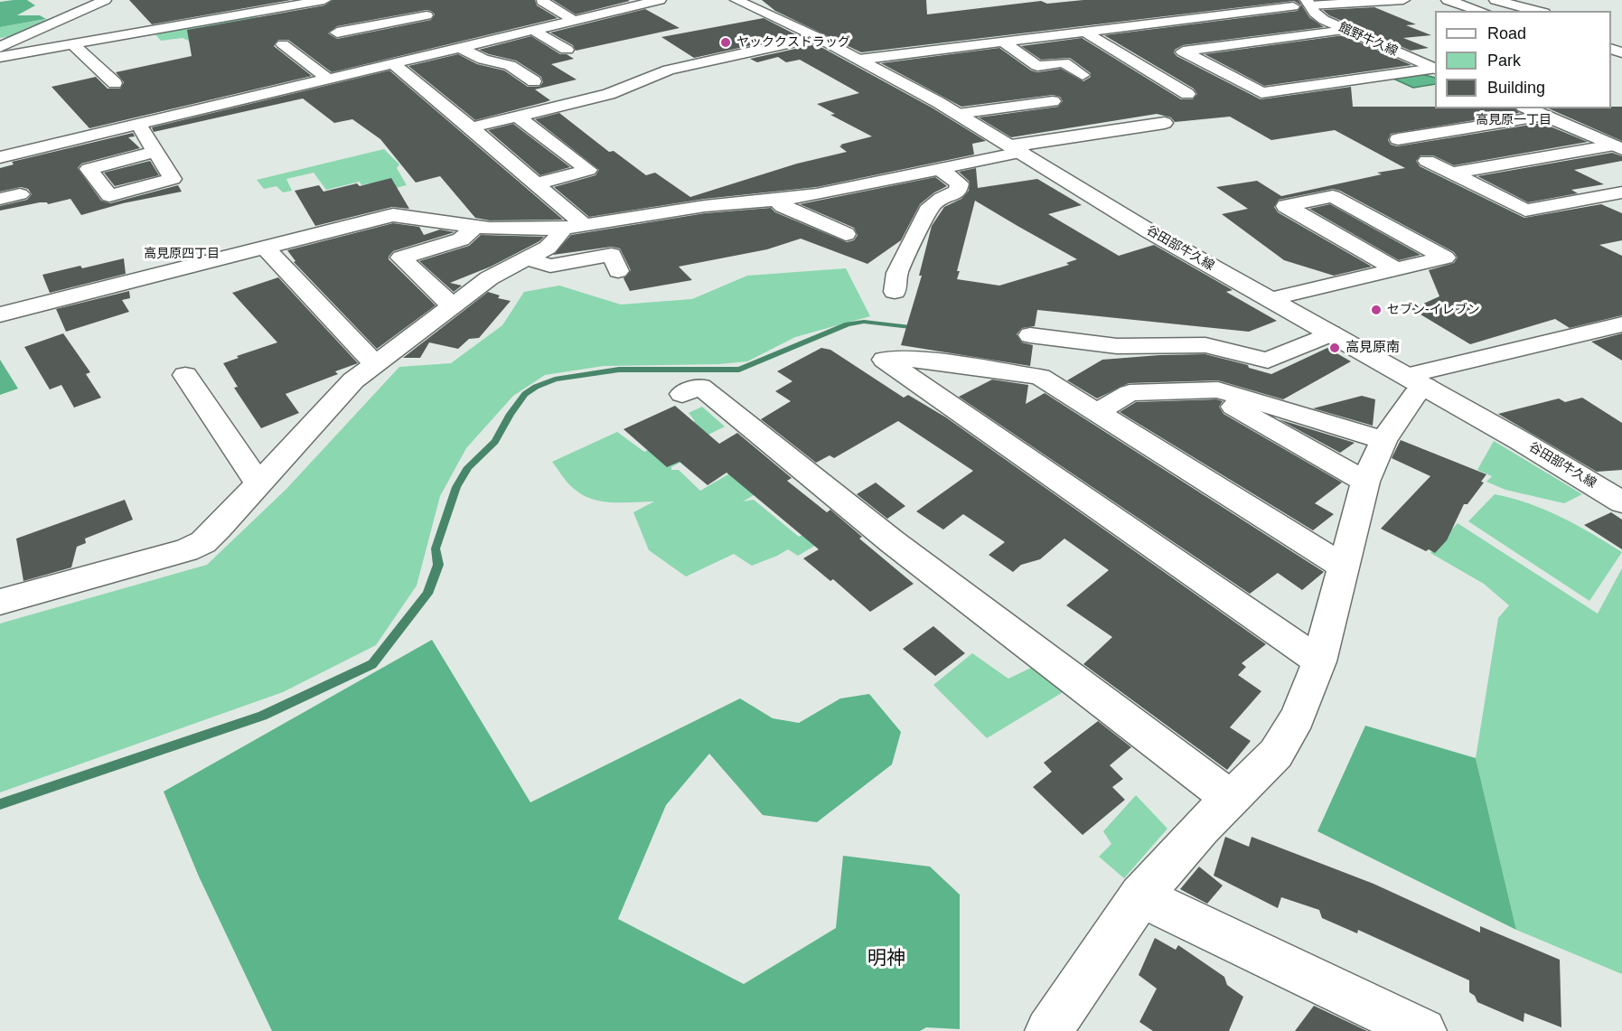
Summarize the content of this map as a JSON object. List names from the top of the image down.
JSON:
{
  "streets": {
    "street": ["館野牛久線", "谷田部牛久線"]
  },
  "districts": ["高見原一丁目", "高見原四丁目", "明神"],
  "places": ["ヤッククスドラッグ", "セブン-イレブン", "高見原南"],
  "legend": ["Road", "Park", "Building"]
}
